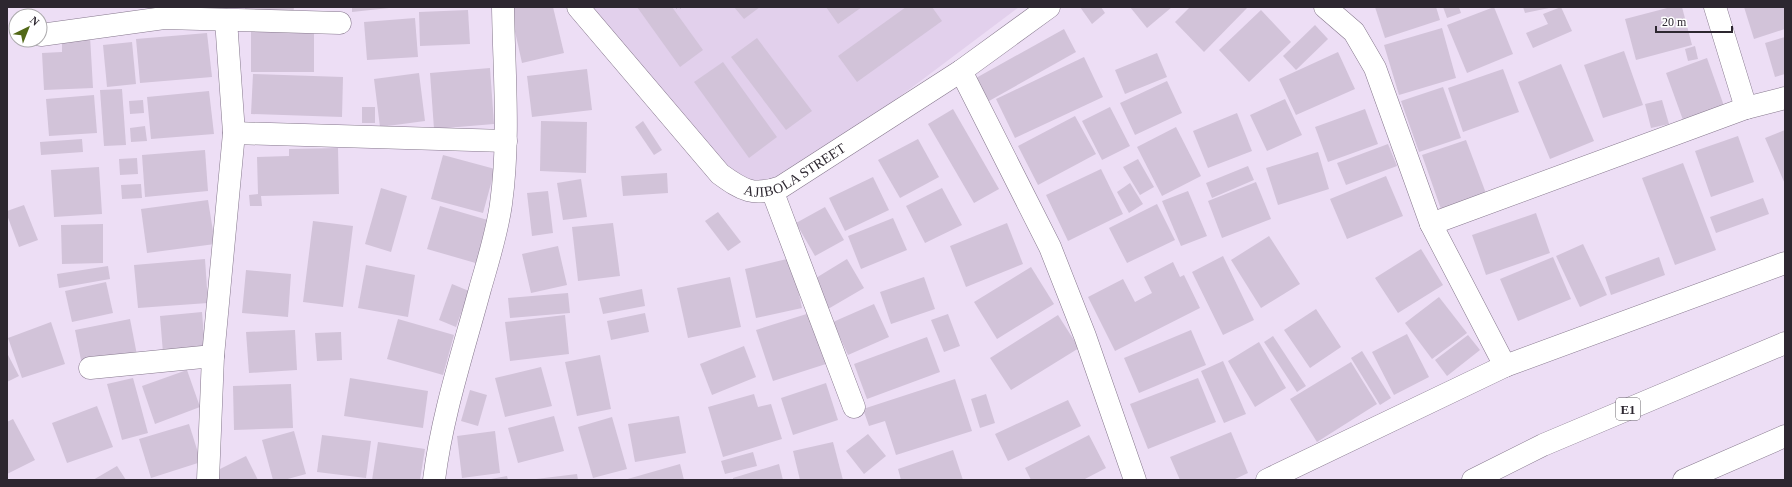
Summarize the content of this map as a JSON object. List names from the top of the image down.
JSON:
{
  "streets": {
    "main road": ["AJIBOLA STREET", "E1"]
  },
  "scale_bar": "20 m",
  "north": "top right"
}
